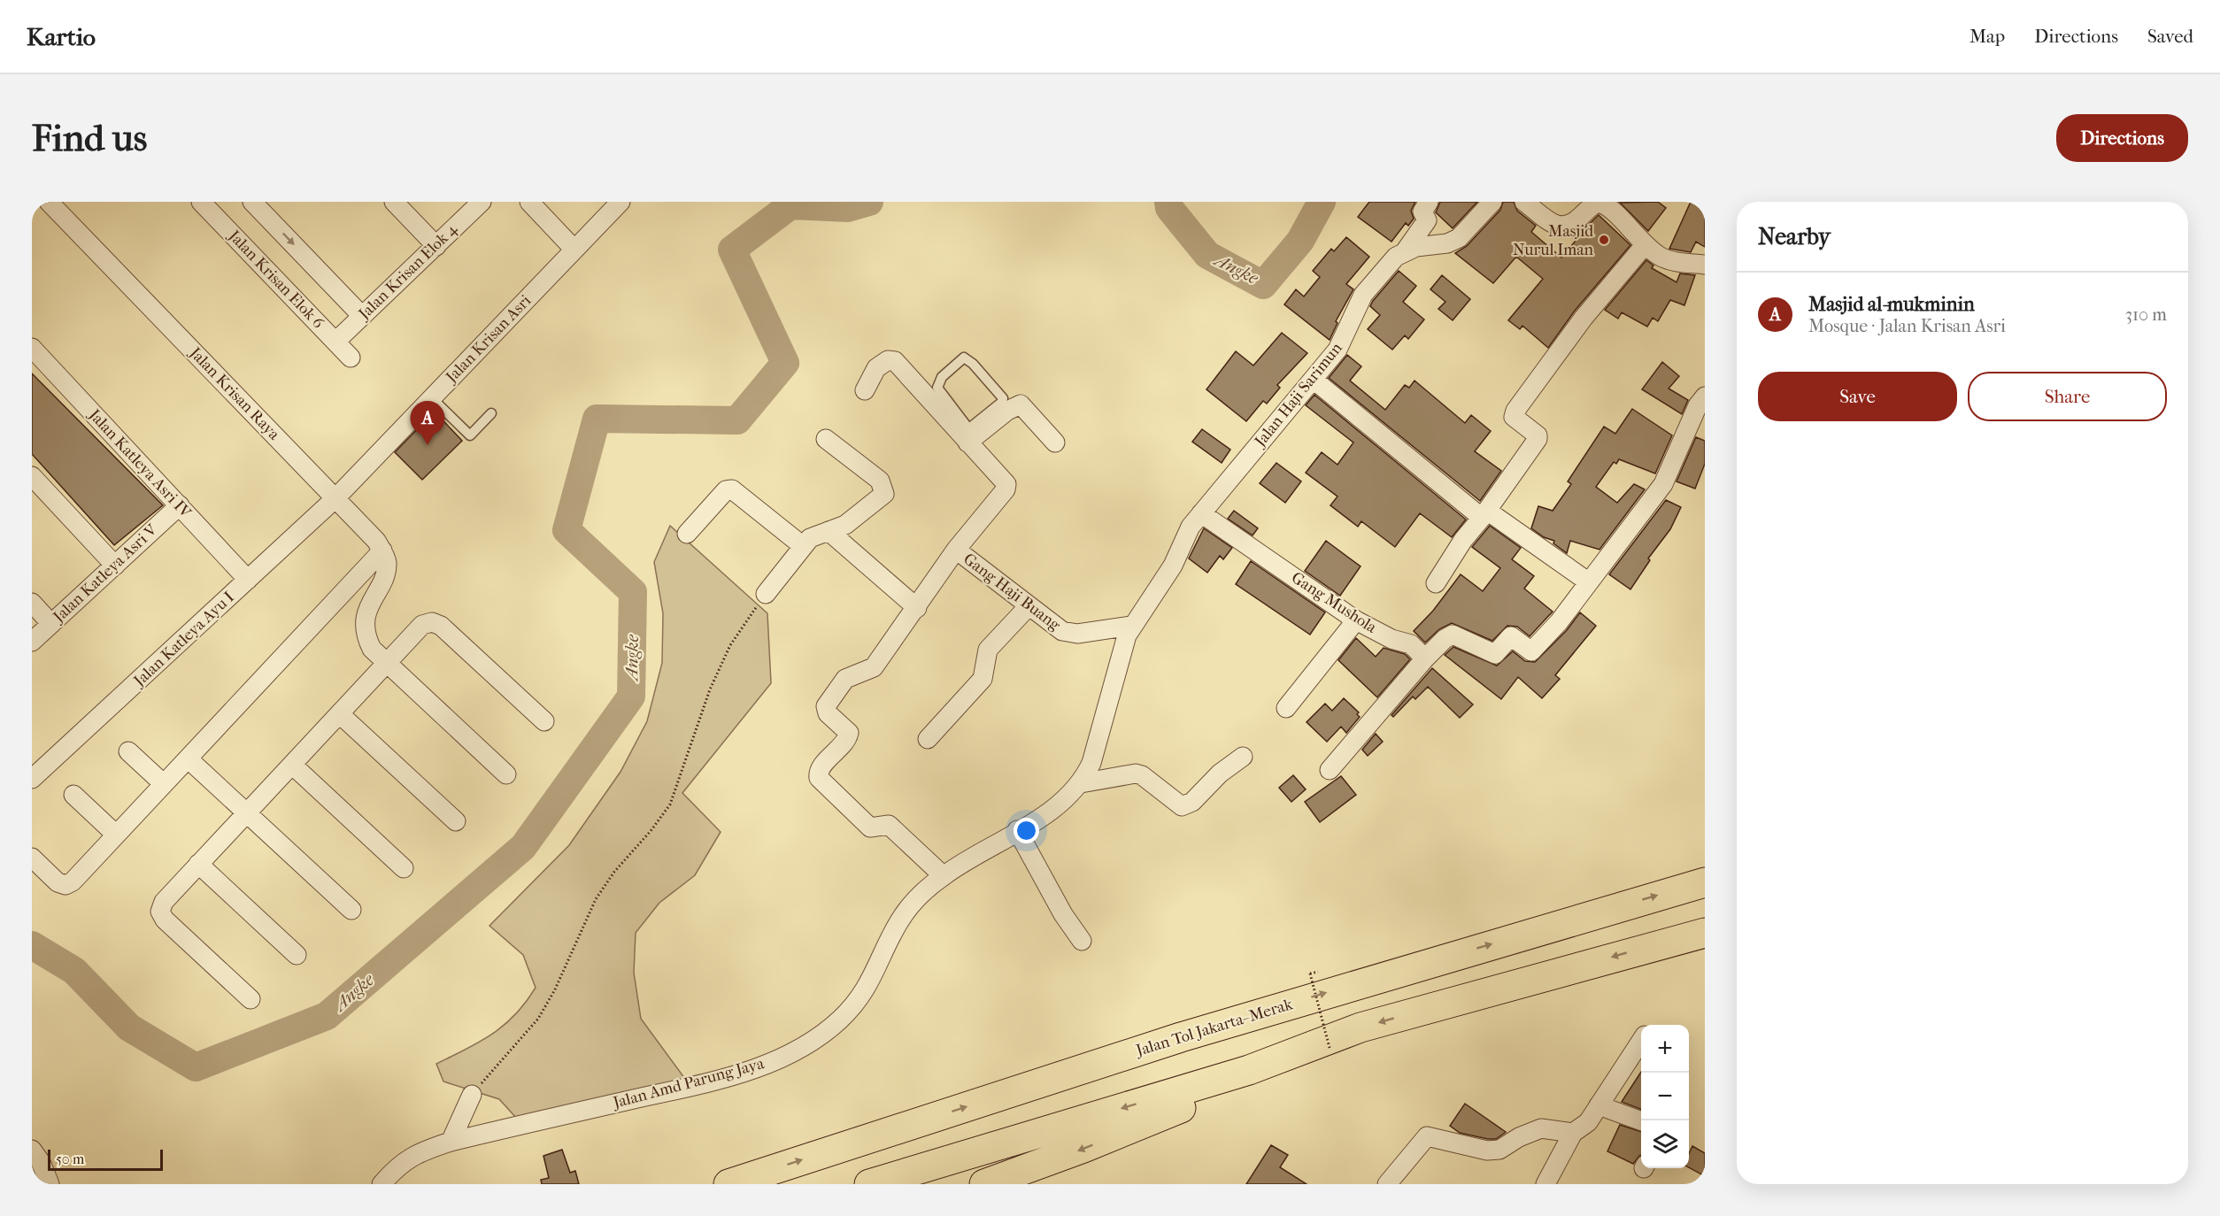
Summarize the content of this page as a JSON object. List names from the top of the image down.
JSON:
{
  "streets": {
    "highway": ["Jalan Tol Jakarta–Merak"],
    "street": [
      "Jalan Krisan Elok 4",
      "Jalan Krisan Elok 6",
      "Jalan Krisan Asri",
      "Jalan Krisan Raya",
      "Jalan Haji Sarimun",
      "Jalan Katleya Asri IV",
      "Jalan Katleya Asri V",
      "Gang Haji Buang",
      "Gang Mushola",
      "Jalan Katleya Ayu I",
      "Jalan Amd Parung Jaya"
    ]
  },
  "crossings": [
    ["Jalan Krisan Elok 4", "Jalan Krisan Elok 6"],
    ["Jalan Krisan Asri", "Jalan Krisan Raya"],
    ["Jalan Krisan Asri", "Jalan Katleya Ayu I"],
    ["Jalan Krisan Raya", "Jalan Katleya Ayu I"],
    ["Jalan Haji Sarimun", "Gang Haji Buang"],
    ["Jalan Haji Sarimun", "Gang Mushola"],
    ["Jalan Haji Sarimun", "Jalan Amd Parung Jaya"],
    ["Jalan Katleya Asri IV", "Jalan Katleya Asri V"],
    ["Jalan Katleya Asri IV", "Jalan Katleya Ayu I"],
    ["Gang Haji Buang", "Jalan Amd Parung Jaya"]
  ],
  "water": ["Angke"],
  "places": ["Masjid Nurul Iman"],
  "scale_bar": "50 m",
  "page": {
    "header": "Kartio",
    "nav": ["Map", "Directions", "Saved"],
    "buttons": [
      "Directions",
      ["Save", "Share"]
    ],
    "title": "Find us",
    "heading": "Nearby",
    "list": [
      {
        "mark": "A",
        "name": "Masjid al-mukminin",
        "note": "Mosque · Jalan Krisan Asri",
        "value": "310 m"
      }
    ],
    "pins": "A",
    "map_buttons": ["+", "−"],
    "scale": "50 m"
  }
}
